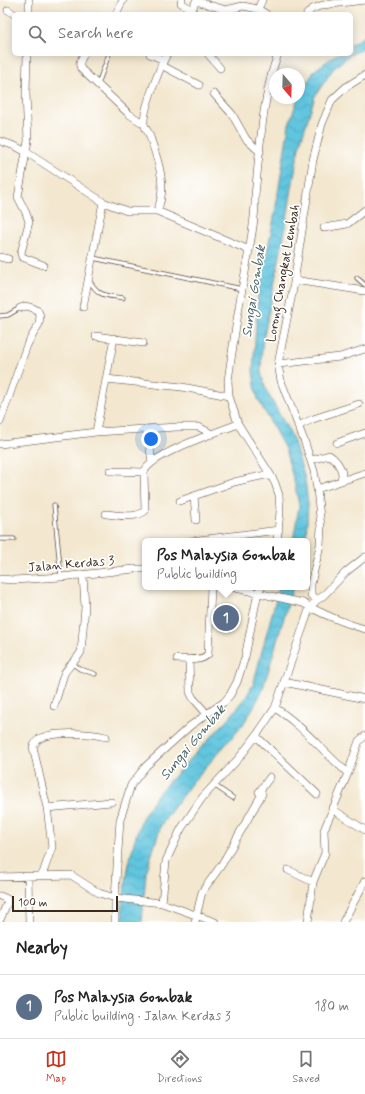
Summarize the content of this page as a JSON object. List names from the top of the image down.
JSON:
{
  "streets": {
    "street": ["Lorong Changkat Lembah", "Jalan Kerdas 3"]
  },
  "water": ["Sungai Gombak"],
  "scale_bar": "100 m",
  "north": "bottom",
  "page": {
    "search": "Search here",
    "popup": ["Pos Malaysia Gombak", "Public building"],
    "pins": "1",
    "scale": "100 m",
    "heading": "Nearby",
    "list": [
      {
        "mark": "1",
        "name": "Pos Malaysia Gombak",
        "note": "Public building · Jalan Kerdas 3",
        "value": "180 m"
      }
    ],
    "nav": ["Map", "Directions", "Saved"]
  }
}
